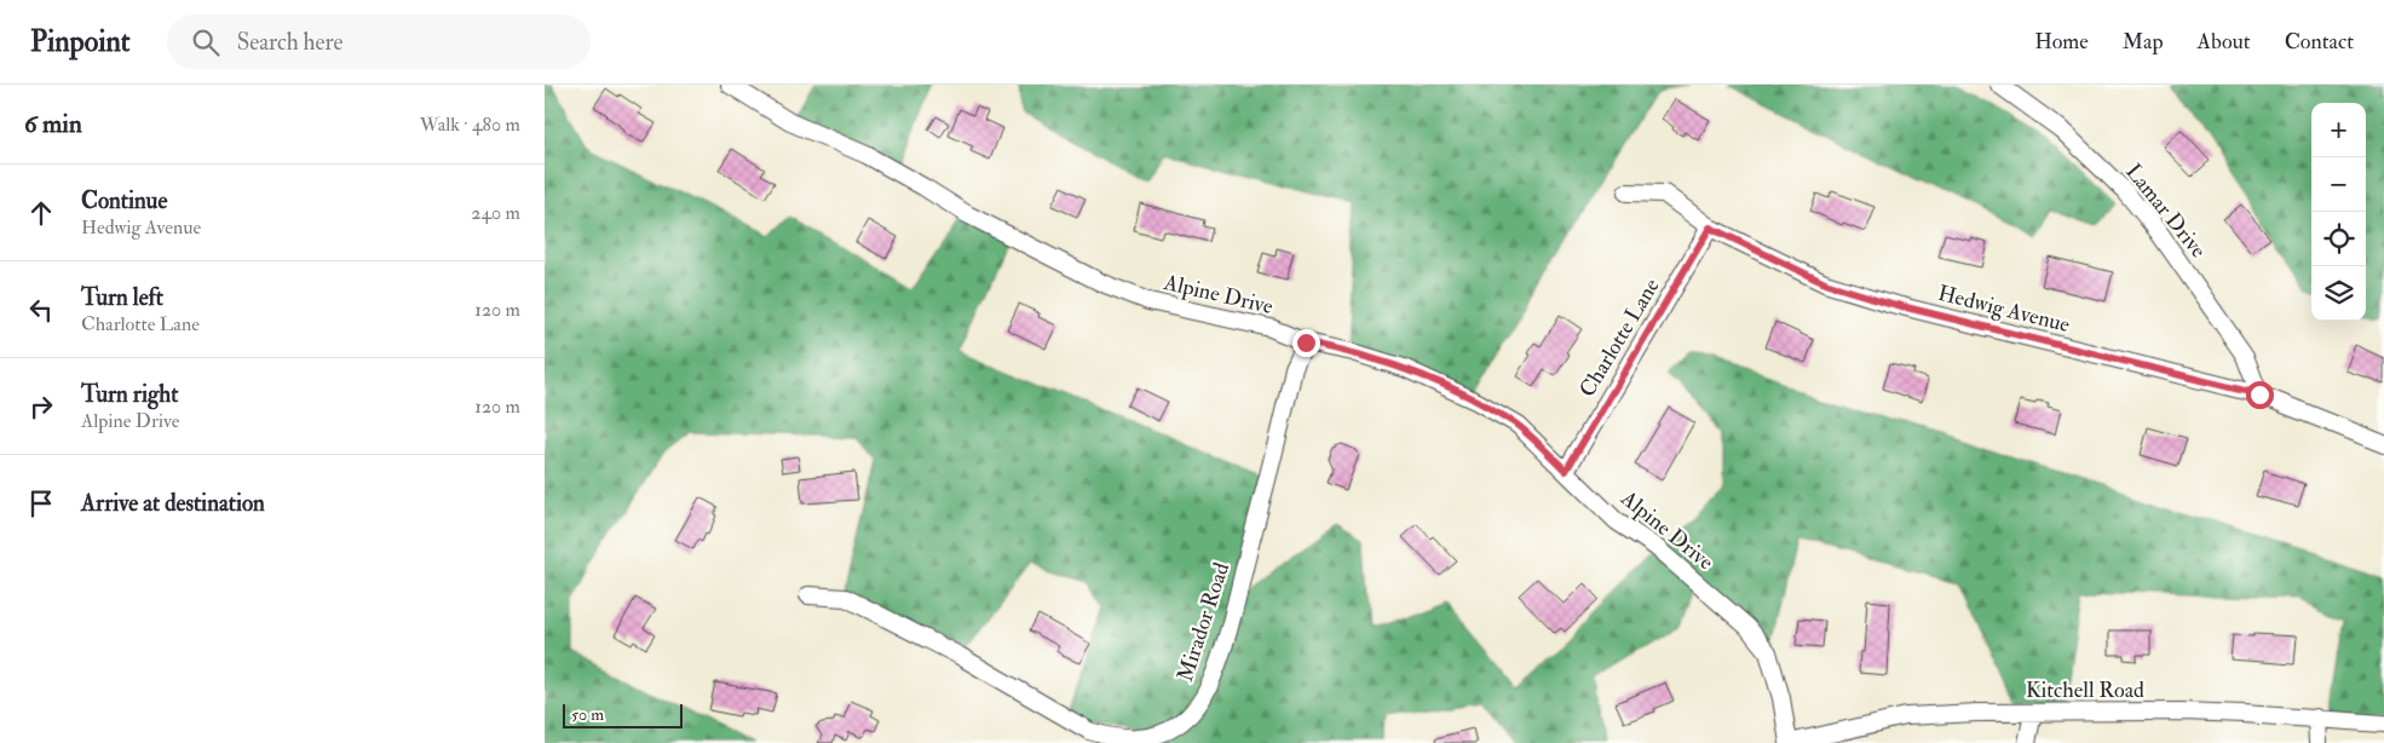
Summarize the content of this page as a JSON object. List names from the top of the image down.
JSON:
{
  "streets": {
    "street": [
      "Lamar Drive",
      "Alpine Drive",
      "Hedwig Avenue",
      "Charlotte Lane",
      "Mirador Road",
      "Kitchell Road"
    ]
  },
  "crossings": [
    ["Lamar Drive", "Hedwig Avenue"],
    ["Alpine Drive", "Charlotte Lane"],
    ["Alpine Drive", "Mirador Road"],
    ["Alpine Drive", "Kitchell Road"],
    ["Hedwig Avenue", "Charlotte Lane"]
  ],
  "scale_bar": "50 m",
  "page": {
    "header": "Pinpoint",
    "search": "Search here",
    "nav": [
      "Home",
      "Map",
      "About",
      "Contact"
    ],
    "heading": ["6 min", "Walk · 480 m"],
    "map_buttons": ["+", "−"],
    "list": [
      ["Continue", "Hedwig Avenue", "240 m"],
      ["Turn left", "Charlotte Lane", "120 m"],
      ["Turn right", "Alpine Drive", "120 m"],
      "Arrive at destination"
    ],
    "scale": "50 m"
  }
}
